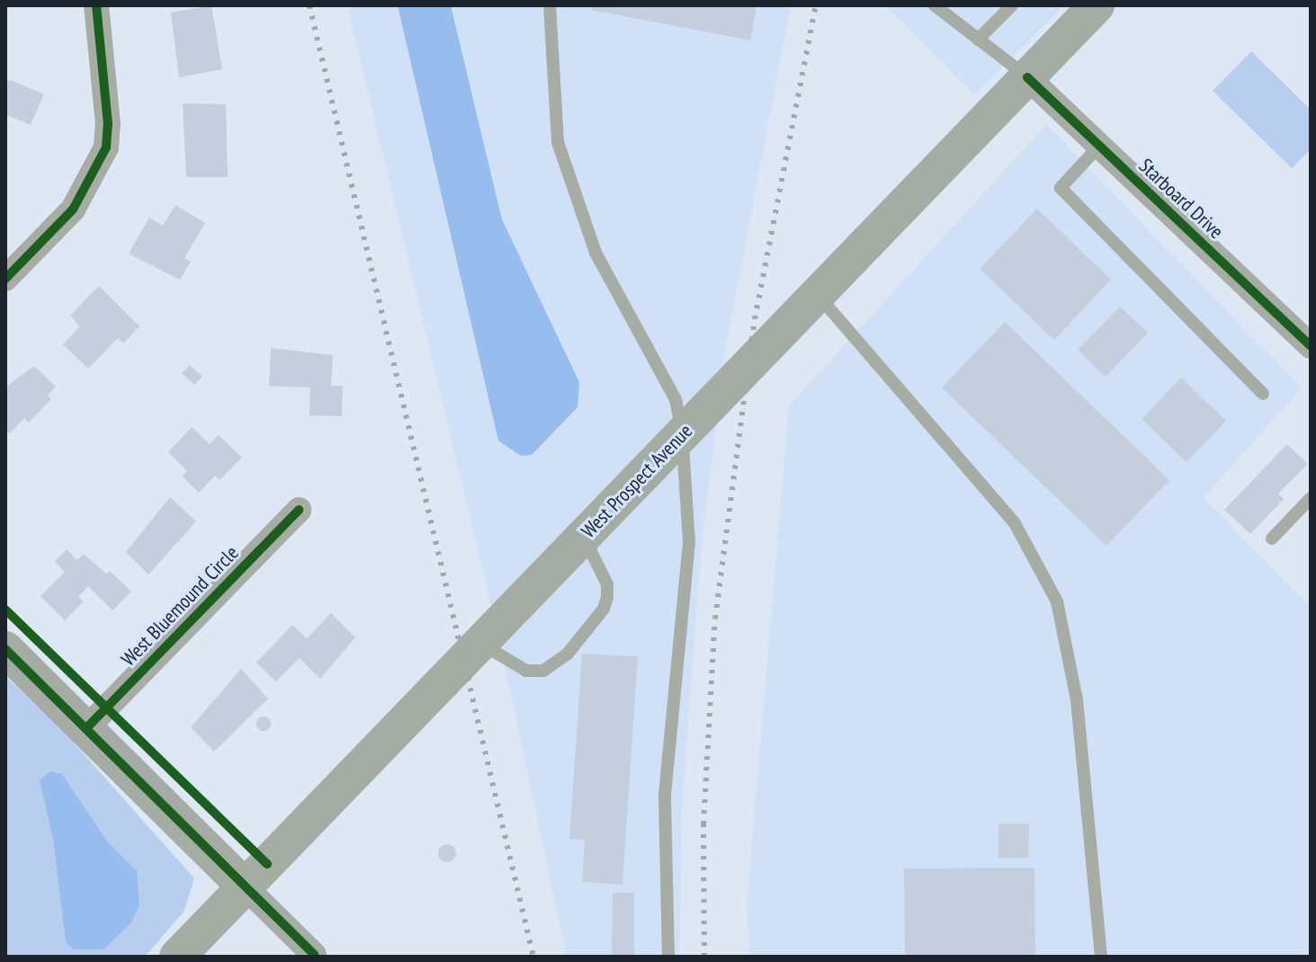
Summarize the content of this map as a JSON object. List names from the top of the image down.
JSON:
{
  "streets": {
    "main road": ["West Prospect Avenue"],
    "street": ["Starboard Drive", "West Bluemound Circle"]
  },
  "crossings": [
    ["Starboard Drive", "West Prospect Avenue"]
  ]
}
